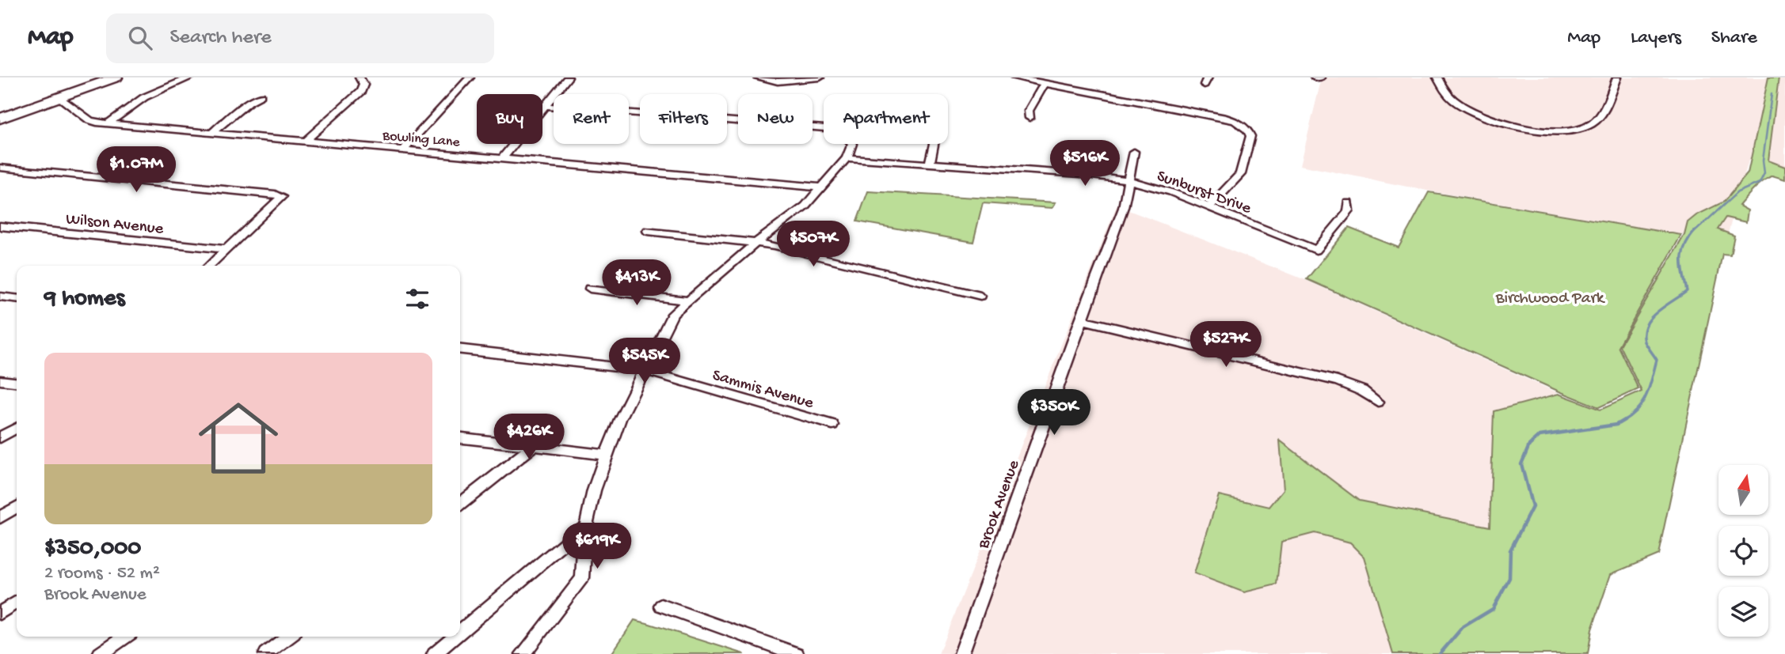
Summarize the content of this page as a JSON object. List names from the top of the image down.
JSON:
{
  "streets": {
    "street": [
      "Bowling Lane",
      "Sunburst Drive",
      "Wilson Avenue",
      "Sammis Avenue",
      "Brook Avenue"
    ]
  },
  "crossings": [
    ["Sunburst Drive", "Brook Avenue"]
  ],
  "parks": ["Birchwood Park"],
  "north": "top",
  "page": {
    "header": "Map",
    "search": "Search here",
    "nav": ["Map", "Layers", "Share"],
    "chip": [
      "Buy",
      "Rent",
      "Filters",
      "New",
      "Apartment"
    ],
    "price": [
      "$516K",
      "$1.07M",
      "$507K",
      "$413K",
      "$527K",
      "$545K",
      "$350K",
      "$426K",
      "$619K"
    ],
    "heading": "9 homes",
    "list": [
      {
        "name": "$350,000",
        "note": "2 rooms · 52 m² · Brook Avenue"
      }
    ]
  }
}
